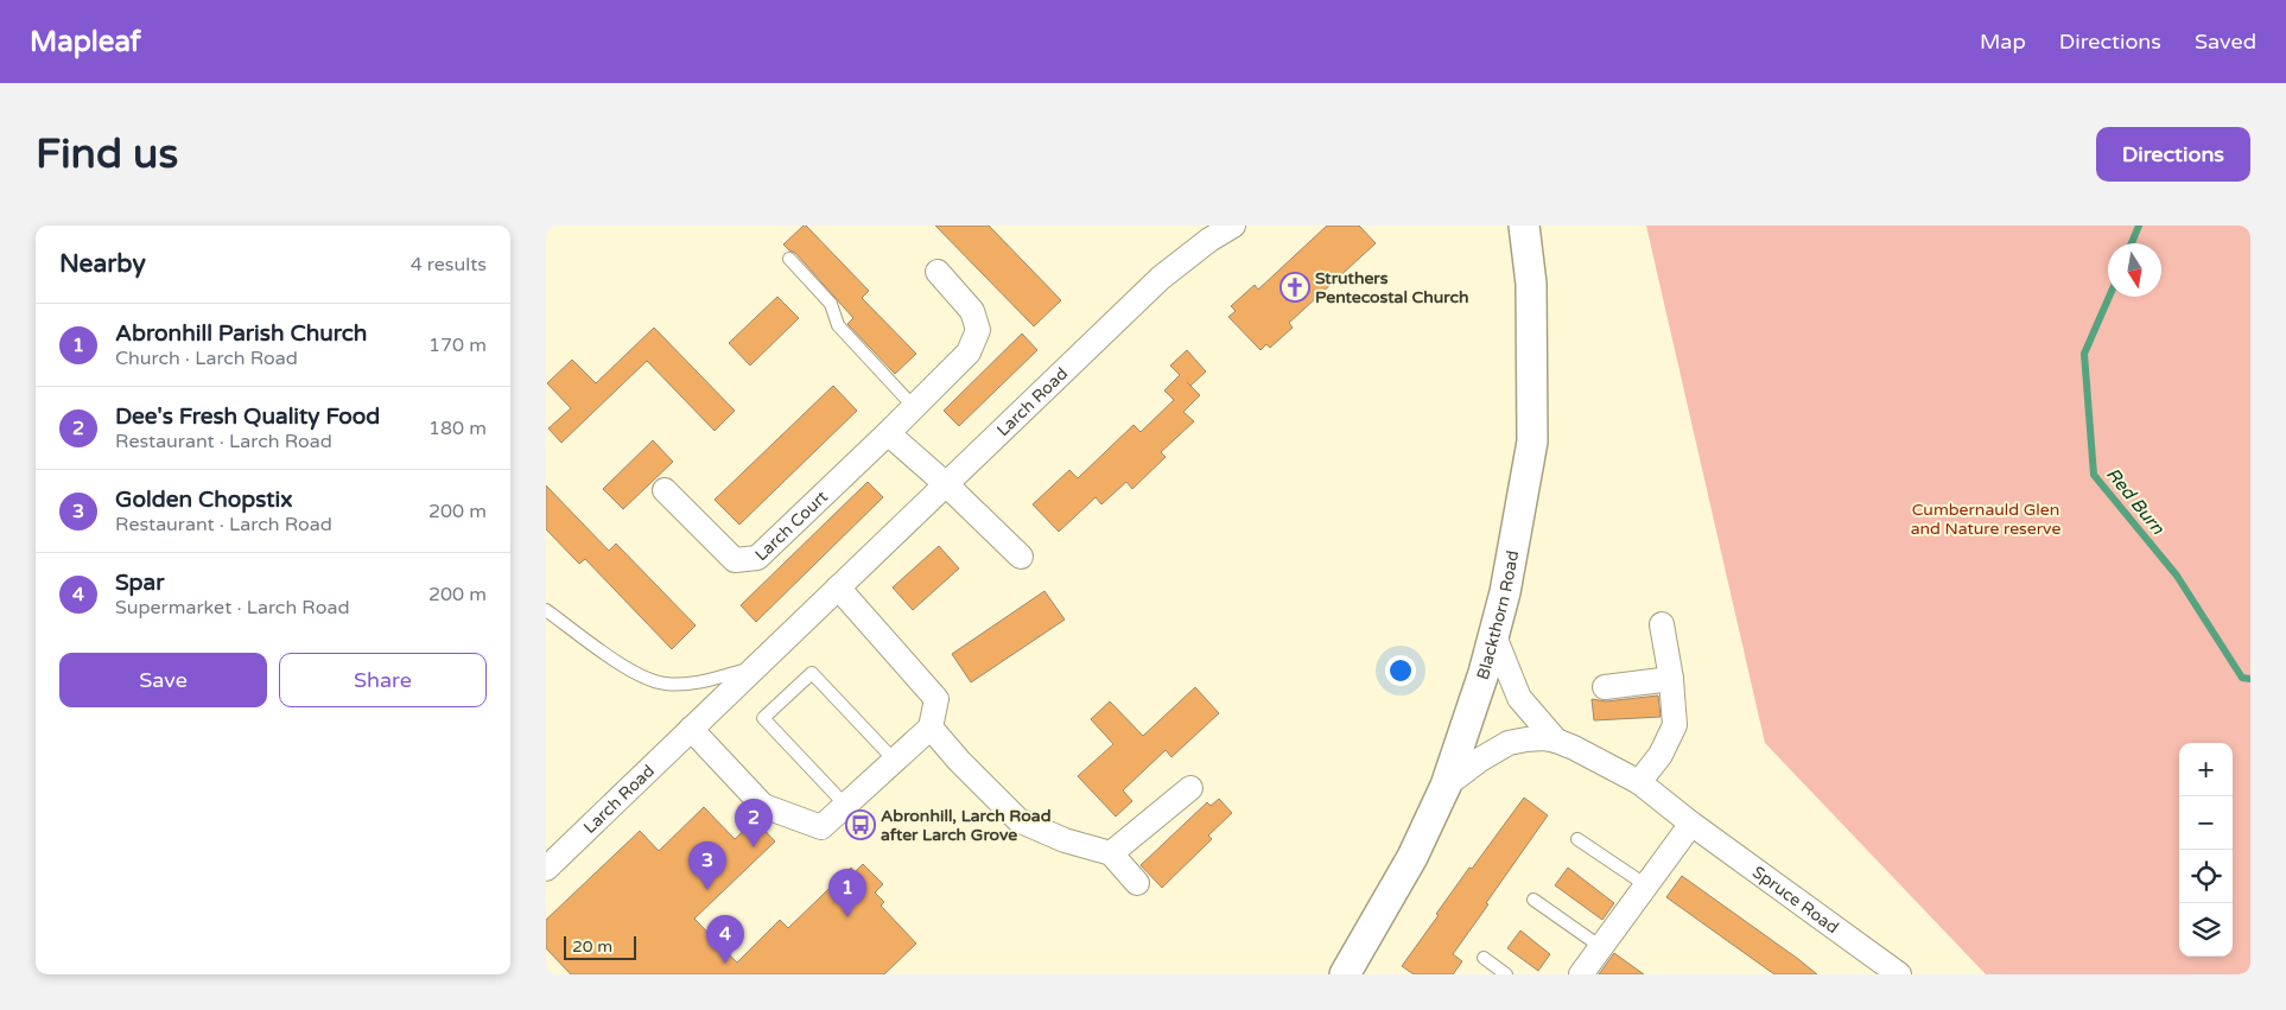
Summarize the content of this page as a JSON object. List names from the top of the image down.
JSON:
{
  "streets": {
    "street": [
      "Larch Road",
      "Larch Court",
      "Blackthorn Road",
      "Spruce Road"
    ]
  },
  "crossings": [
    ["Blackthorn Road", "Spruce Road"]
  ],
  "water": ["Red Burn"],
  "parks": ["Cumbernauld Glen and Nature reserve"],
  "places": {
    "church": ["Struthers Pentecostal Church"],
    "bus stop": ["Abronhill, Larch Road after Larch Grove"]
  },
  "scale_bar": "20 m",
  "north": "bottom",
  "page": {
    "header": "Mapleaf",
    "nav": ["Map", "Directions", "Saved"],
    "buttons": [
      "Directions",
      ["Save", "Share"]
    ],
    "title": "Find us",
    "heading": ["Nearby", "4 results"],
    "list": [
      {
        "mark": "1",
        "name": "Abronhill Parish Church",
        "note": "Church · Larch Road",
        "value": "170 m"
      },
      {
        "mark": "2",
        "name": "Dee's Fresh Quality Food",
        "note": "Restaurant · Larch Road",
        "value": "180 m"
      },
      {
        "mark": "3",
        "name": "Golden Chopstix",
        "note": "Restaurant · Larch Road",
        "value": "200 m"
      },
      {
        "mark": "4",
        "name": "Spar",
        "note": "Supermarket · Larch Road",
        "value": "200 m"
      }
    ],
    "map_buttons": ["+", "−"],
    "pins": [
      "2",
      "3",
      "1",
      "4"
    ],
    "scale": "20 m"
  }
}
